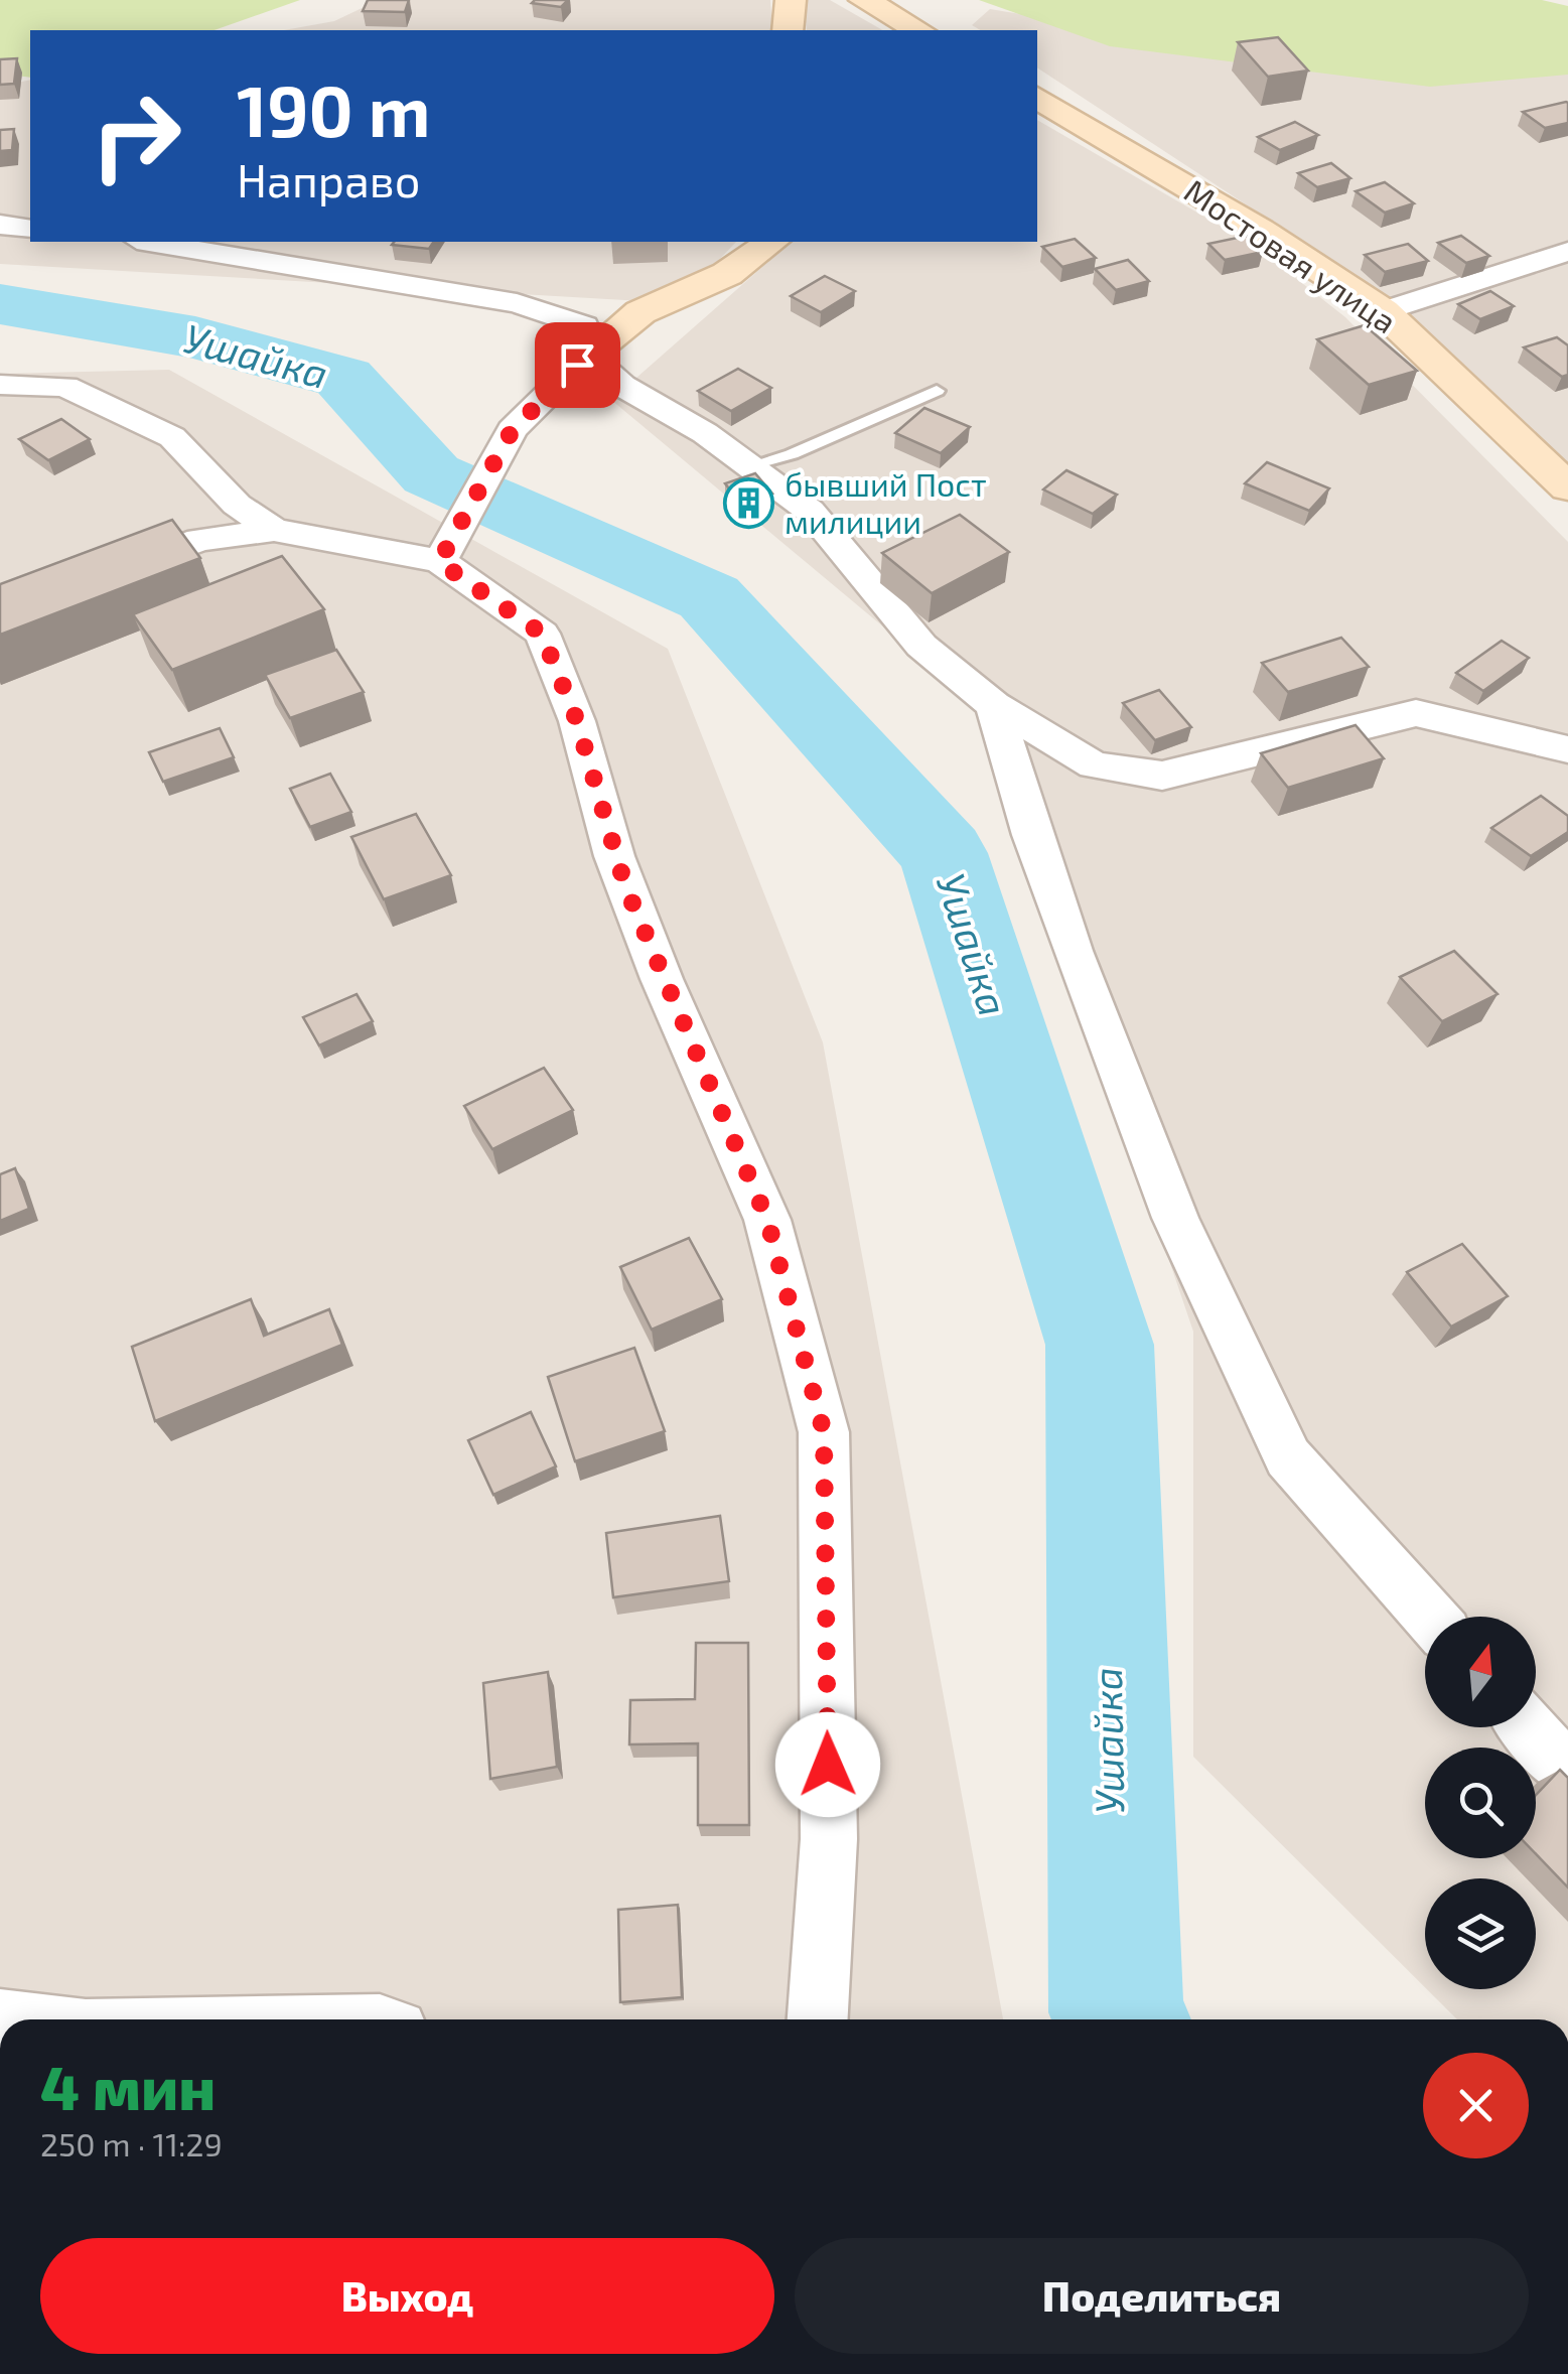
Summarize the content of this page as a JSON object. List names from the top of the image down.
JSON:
{
  "streets": {
    "street": ["Мостовая улица"]
  },
  "water": ["Ушайка"],
  "places": {
    "building": ["бывший Пост милиции"]
  },
  "north": "top",
  "page": {
    "turn": ["190 m", "Направо"],
    "heading": ["4 мин", "250 m · 11:29"],
    "buttons": ["Выход", "Поделиться"]
  }
}
